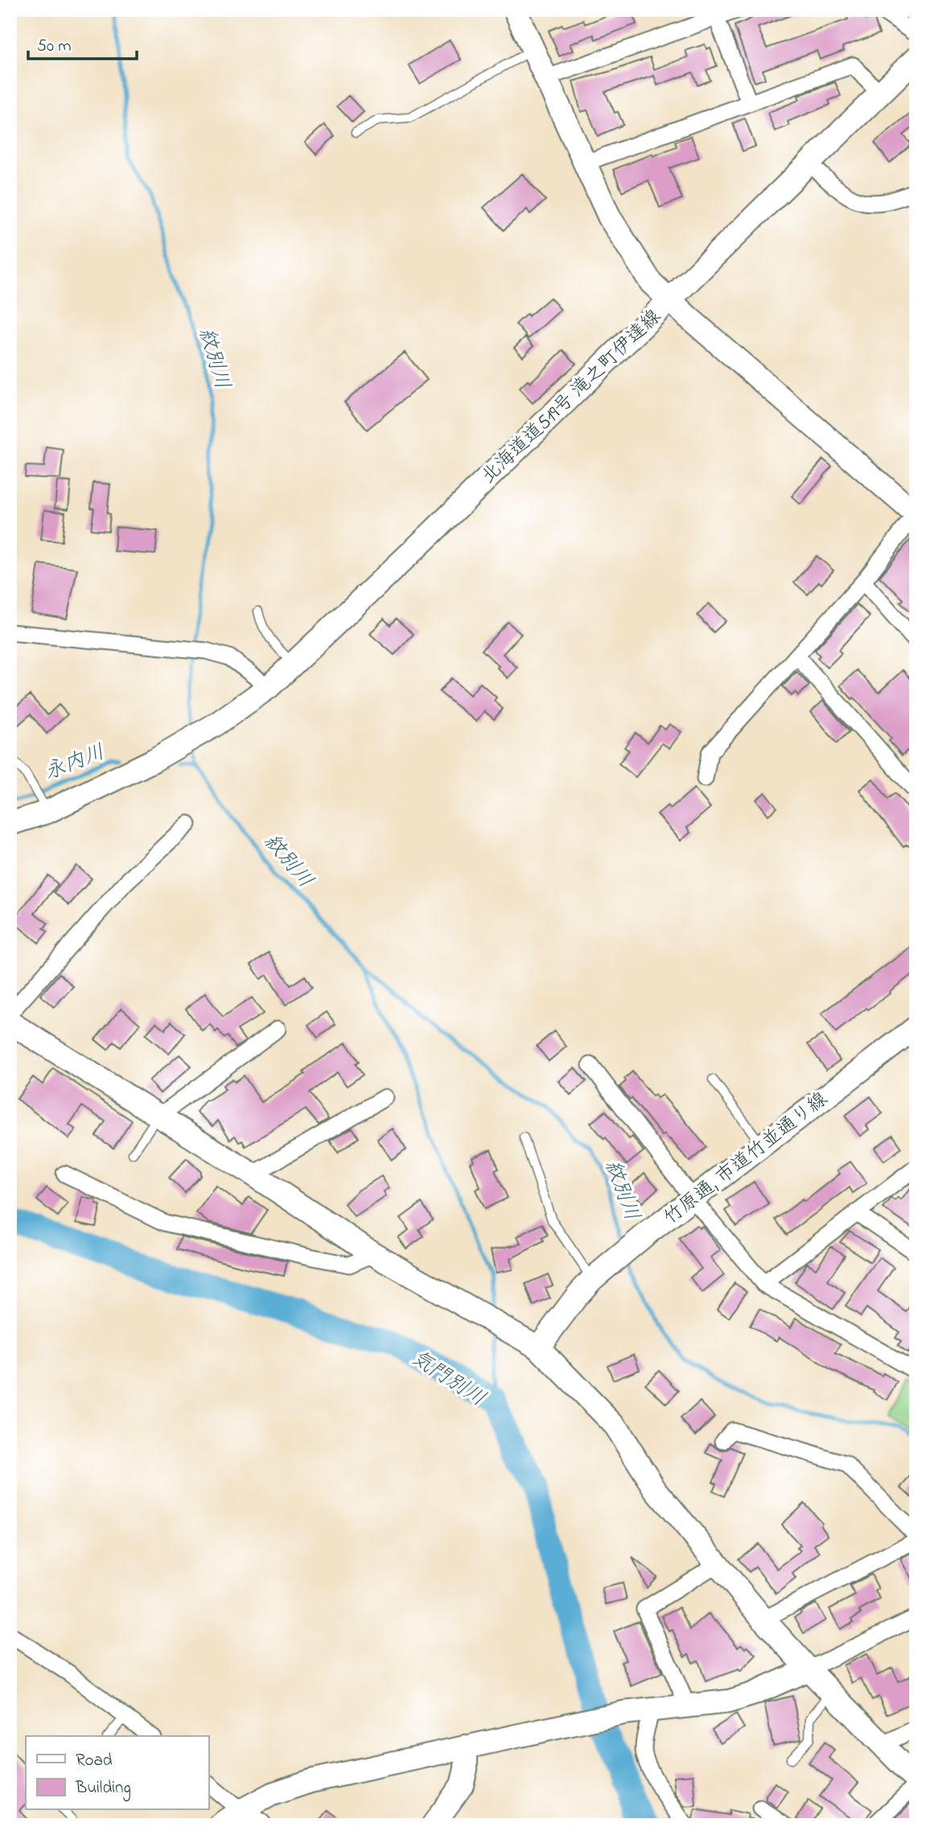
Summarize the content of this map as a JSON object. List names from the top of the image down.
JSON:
{
  "streets": {
    "street": ["北海道道519号 滝之町伊達線", "竹原通, 市道竹並通り線"]
  },
  "water": ["紋別川", "永内川", "気門別川"],
  "legend": ["Road", "Building"],
  "scale_bar": "50 m"
}
